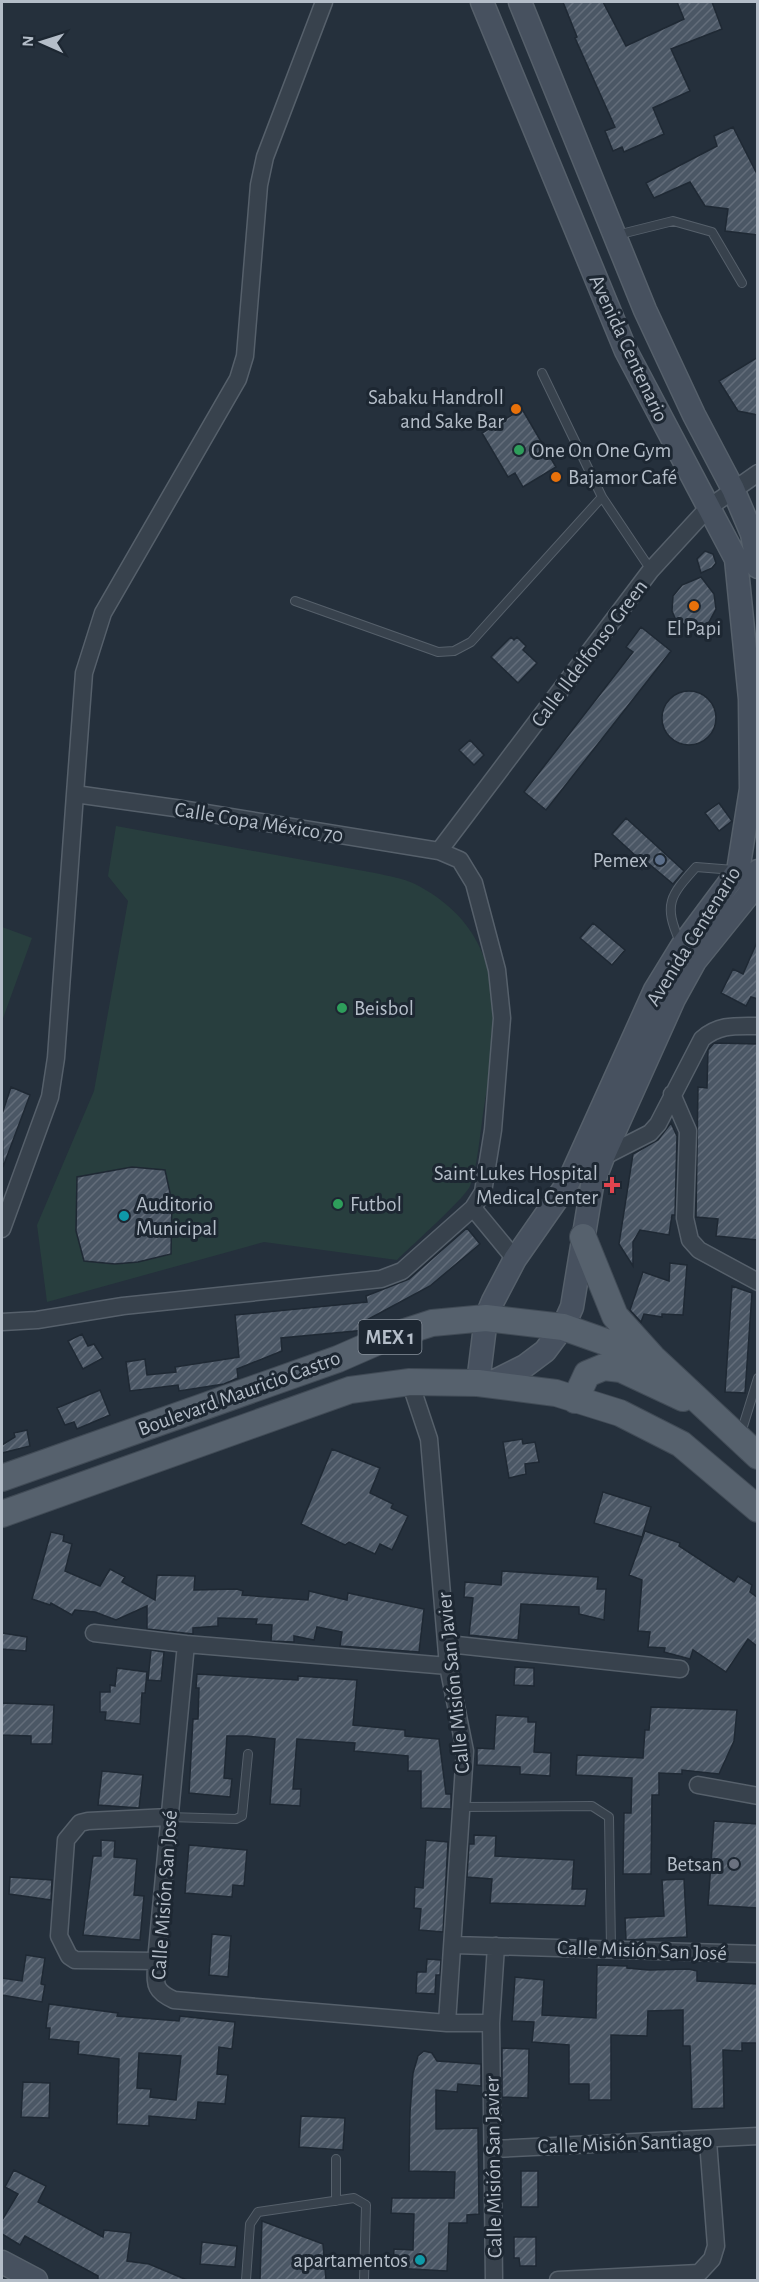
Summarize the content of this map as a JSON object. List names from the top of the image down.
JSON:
{
  "streets": {
    "main road": ["Avenida Centenario", "MEX 1", "Boulevard Mauricio Castro"],
    "street": [
      "Calle Ildelfonso Green",
      "Calle Copa México 70",
      "Calle Misión San Javier",
      "Calle Misión San José",
      "Calle Misión Santiago"
    ]
  },
  "crossings": [
    ["Avenida Centenario", "Calle Ildelfonso Green"],
    ["Avenida Centenario", "Boulevard Mauricio Castro"],
    ["Calle Ildelfonso Green", "Calle Copa México 70"],
    ["Boulevard Mauricio Castro", "Calle Misión San Javier"],
    ["Calle Misión San Javier", "Calle Misión San José"],
    ["Calle Misión San Javier", "Calle Misión Santiago"]
  ],
  "places": {
    "other": [
      "Sabaku Handroll and Sake Bar",
      "One On One Gym",
      "Bajamor Café",
      "El Papi",
      "Pemex",
      "Beisbol",
      "Futbol",
      "Auditorio Municipal",
      "Betsan",
      "apartamentos"
    ],
    "health": ["Saint Lukes Hospital Medical Center"]
  },
  "north": "left"
}
